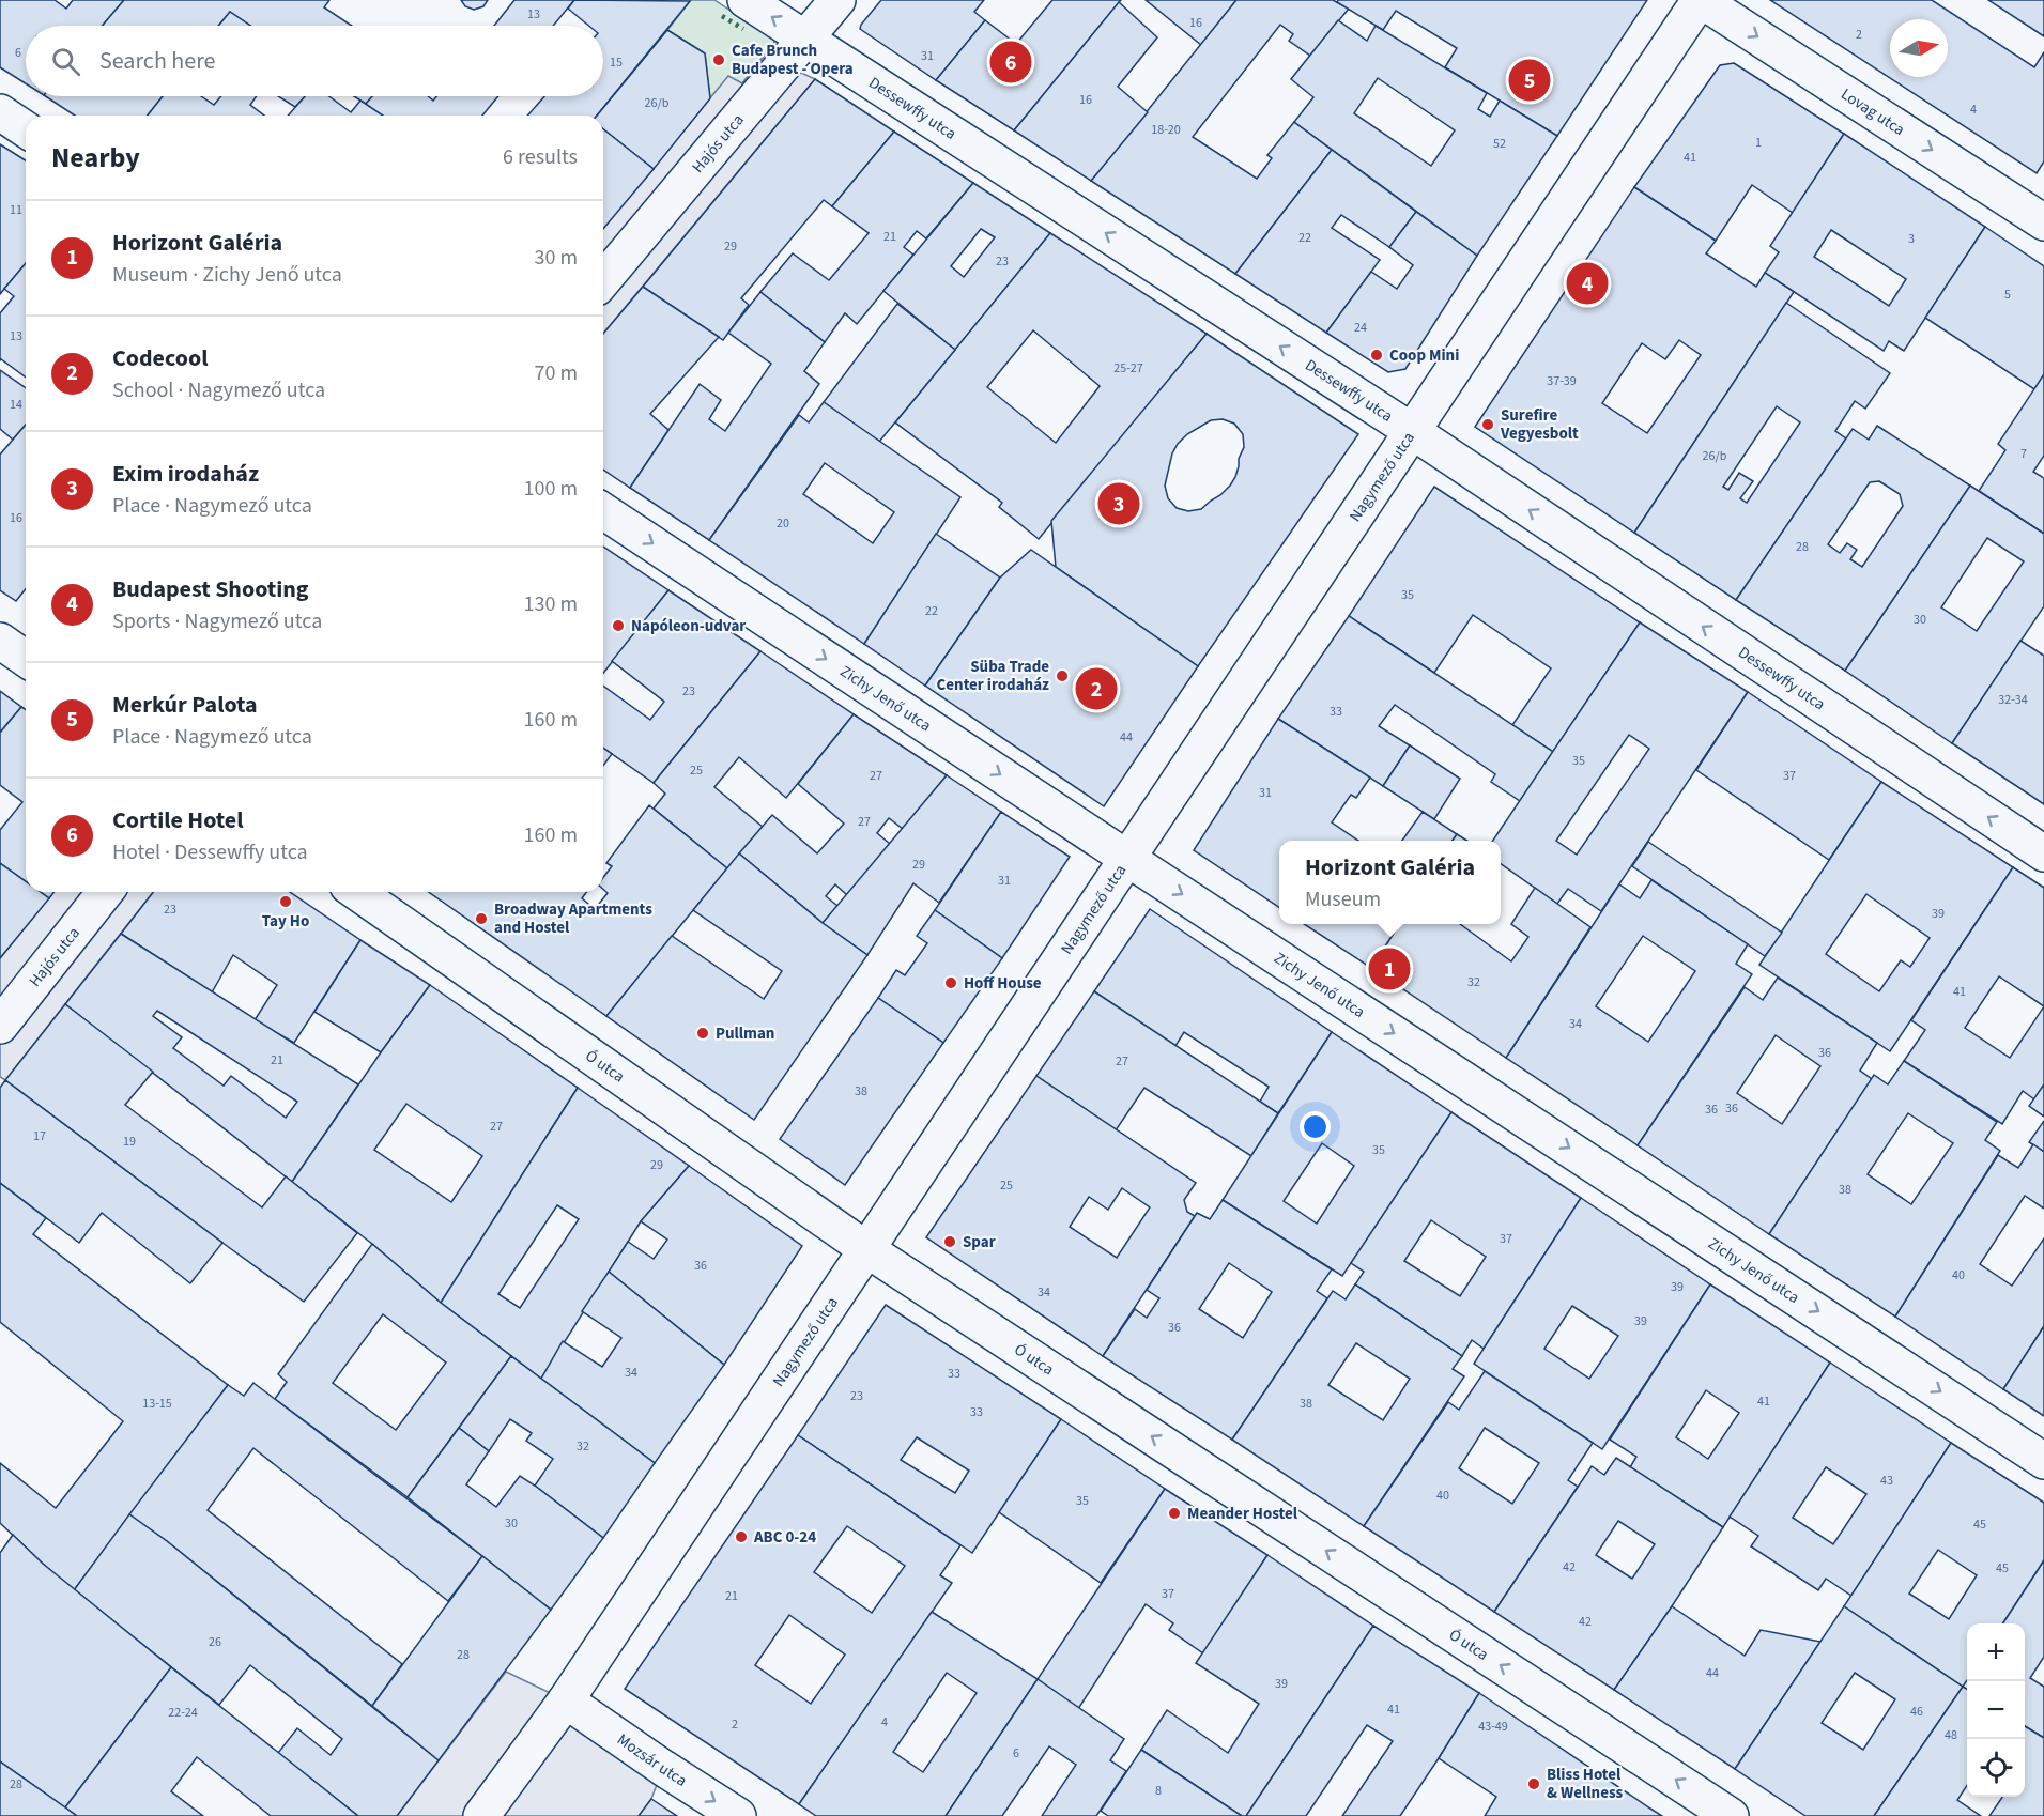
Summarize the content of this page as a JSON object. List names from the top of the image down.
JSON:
{
  "streets": {
    "street": [
      "Dessewffy utca",
      "Lovag utca",
      "Hajós utca",
      "Nagymező utca",
      "Zichy Jenő utca",
      "Ó utca",
      "Mozsár utca"
    ]
  },
  "crossings": [
    ["Dessewffy utca", "Hajós utca"],
    ["Dessewffy utca", "Nagymező utca"],
    ["Lovag utca", "Nagymező utca"],
    ["Nagymező utca", "Zichy Jenő utca"],
    ["Nagymező utca", "Ó utca"],
    ["Nagymező utca", "Mozsár utca"]
  ],
  "one_way": [
    "Dessewffy utca",
    "Lovag utca",
    "Zichy Jenő utca",
    "Ó utca",
    "Mozsár utca"
  ],
  "places": [
    "Cafe Brunch Budapest - Opera",
    "Coop Mini",
    "Surefire Vegyesbolt",
    "Napóleon-udvar",
    "Süba Trade Center irodaház",
    "Tay Ho",
    "Broadway Apartments and Hostel",
    "Hoff House",
    "Pullman",
    "Spar",
    "Meander Hostel",
    "ABC 0-24",
    "Bliss Hotel & Wellness"
  ],
  "house_numbers": [
    "13",
    "16",
    "2",
    "6",
    "31",
    "15",
    "16",
    "26/b",
    "4",
    "18-20",
    "1",
    "52",
    "41",
    "11",
    "21",
    "22",
    "3",
    "29",
    "23",
    "5",
    "24",
    "13",
    "25-27",
    "37-39",
    "14",
    "7",
    "26/b",
    "16",
    "20",
    "28",
    "35",
    "22",
    "30",
    "23",
    "32-34",
    "33",
    "44",
    "35",
    "25",
    "27",
    "37",
    "31",
    "27",
    "29",
    "31",
    "23",
    "39",
    "32",
    "41",
    "34",
    "36",
    "21",
    "27",
    "38",
    "36",
    "36",
    "27",
    "17",
    "19",
    "35",
    "29",
    "25",
    "38",
    "37",
    "36",
    "40",
    "39",
    "34",
    "39",
    "36",
    "34",
    "33",
    "23",
    "41",
    "13-15",
    "38",
    "33",
    "32",
    "43",
    "40",
    "35",
    "30",
    "45",
    "42",
    "45",
    "37",
    "21",
    "42",
    "26",
    "28",
    "44",
    "39",
    "41",
    "46",
    "22-24",
    "4",
    "2",
    "43-49",
    "48",
    "6",
    "28",
    "8"
  ],
  "north": "right",
  "page": {
    "search": "Search here",
    "pins": [
      "6",
      "5",
      "4",
      "3",
      "2",
      "1"
    ],
    "heading": ["Nearby", "6 results"],
    "list": [
      {
        "mark": "1",
        "name": "Horizont Galéria",
        "note": "Museum · Zichy Jenő utca",
        "value": "30 m"
      },
      {
        "mark": "2",
        "name": "Codecool",
        "note": "School · Nagymező utca",
        "value": "70 m"
      },
      {
        "mark": "3",
        "name": "Exim irodaház",
        "note": "Place · Nagymező utca",
        "value": "100 m"
      },
      {
        "mark": "4",
        "name": "Budapest Shooting",
        "note": "Sports · Nagymező utca",
        "value": "130 m"
      },
      {
        "mark": "5",
        "name": "Merkúr Palota",
        "note": "Place · Nagymező utca",
        "value": "160 m"
      },
      {
        "mark": "6",
        "name": "Cortile Hotel",
        "note": "Hotel · Dessewffy utca",
        "value": "160 m"
      }
    ],
    "popup": ["Horizont Galéria", "Museum"],
    "map_buttons": ["+", "−"]
  }
}
